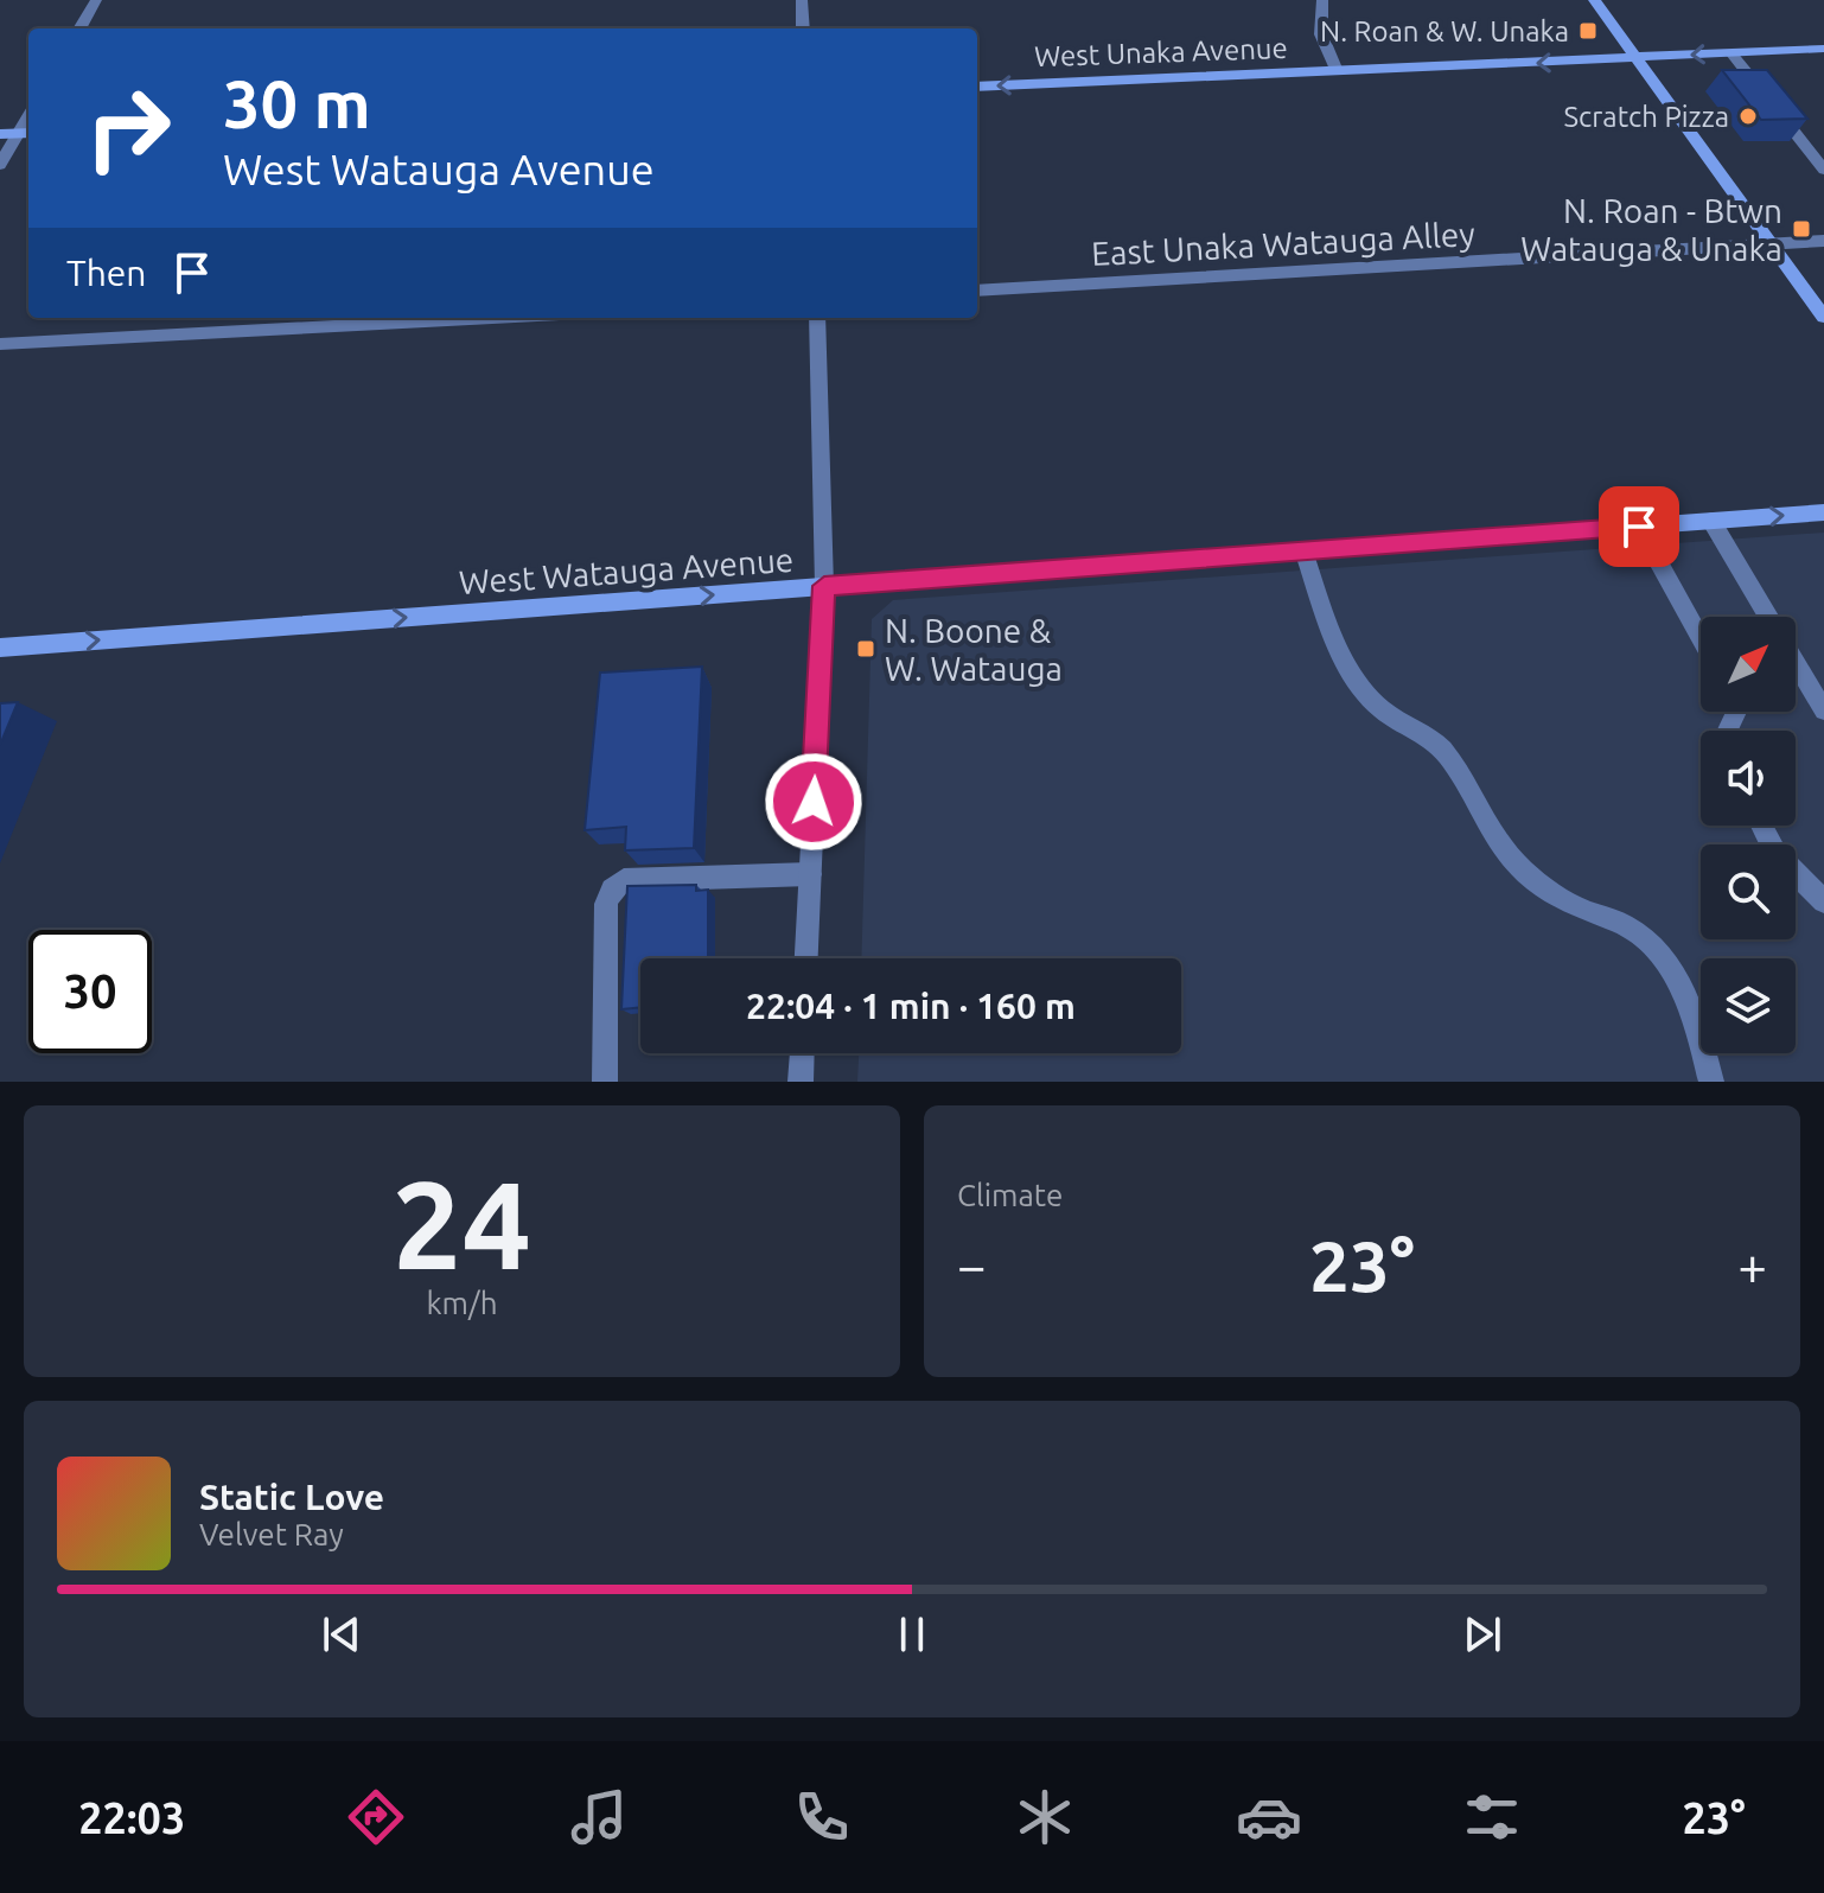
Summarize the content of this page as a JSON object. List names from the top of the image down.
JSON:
{
  "streets": {
    "main road": ["West Unaka Avenue", "West Watauga Avenue"],
    "street": ["East Unaka Watauga Alley"]
  },
  "one_way": ["West Unaka Avenue", "West Watauga Avenue"],
  "places": {
    "transit": ["N. Roan & W. Unaka", "N. Roan - Btwn Watauga & Unaka", "N. Boone & W. Watauga"],
    "other": ["Scratch Pizza"]
  },
  "north": "top right",
  "page": {
    "turn": ["30 m", "West Watauga Avenue"],
    "then": "Then",
    "limit": "30",
    "trip": "22:04 · 1 min · 160 m",
    "tile": [
      ["24", "km/h"],
      "Climate"
    ],
    "heat": ["−", "23°", "+"],
    "song": ["Static Love", "Velvet Ray"],
    "tabs": ["22:03", "23°"]
  }
}
